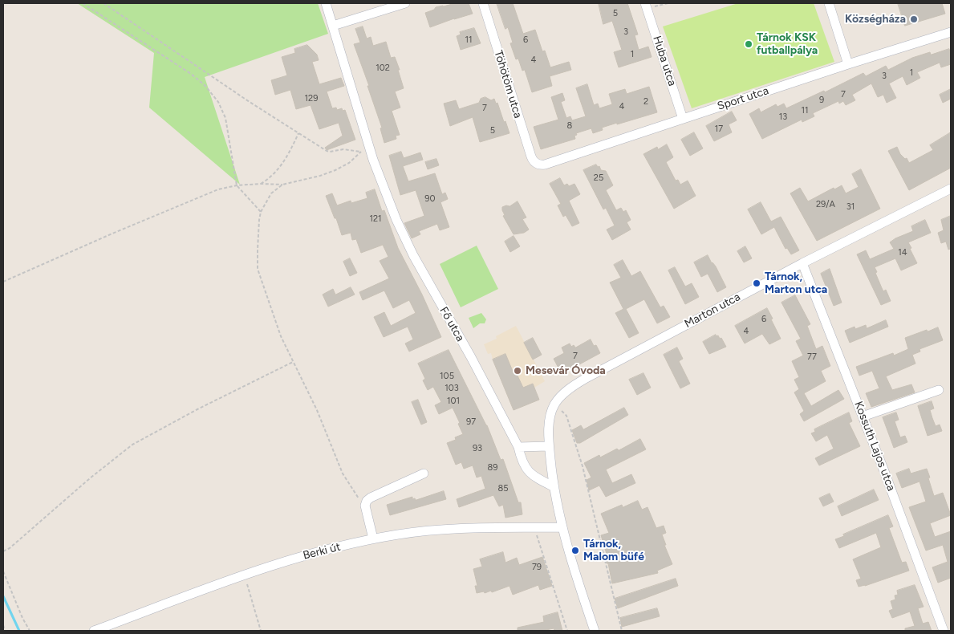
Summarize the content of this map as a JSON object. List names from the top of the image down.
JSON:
{
  "streets": {
    "street": [
      "Huba utca",
      "Töhötöm utca",
      "Sport utca",
      "Marton utca",
      "Fő utca",
      "Kossuth Lajos utca",
      "Berki út"
    ]
  },
  "crossings": [
    ["Huba utca", "Sport utca"],
    ["Töhötöm utca", "Sport utca"],
    ["Marton utca", "Fő utca"],
    ["Marton utca", "Kossuth Lajos utca"]
  ],
  "places": [
    "Községháza",
    "Tárnok KSK futballpálya",
    "Tárnok, Marton utca",
    "Mesevár Óvoda",
    "Tárnok, Malom büfé"
  ],
  "house_numbers": [
    "5",
    "3",
    "11",
    "6",
    "1",
    "4",
    "102",
    "1",
    "3",
    "7",
    "129",
    "9",
    "2",
    "4",
    "7",
    "11",
    "13",
    "8",
    "17",
    "5",
    "25",
    "90",
    "29/A",
    "31",
    "121",
    "14",
    "6",
    "4",
    "7",
    "77",
    "105",
    "103",
    "101",
    "97",
    "93",
    "89",
    "85",
    "79"
  ]
}
